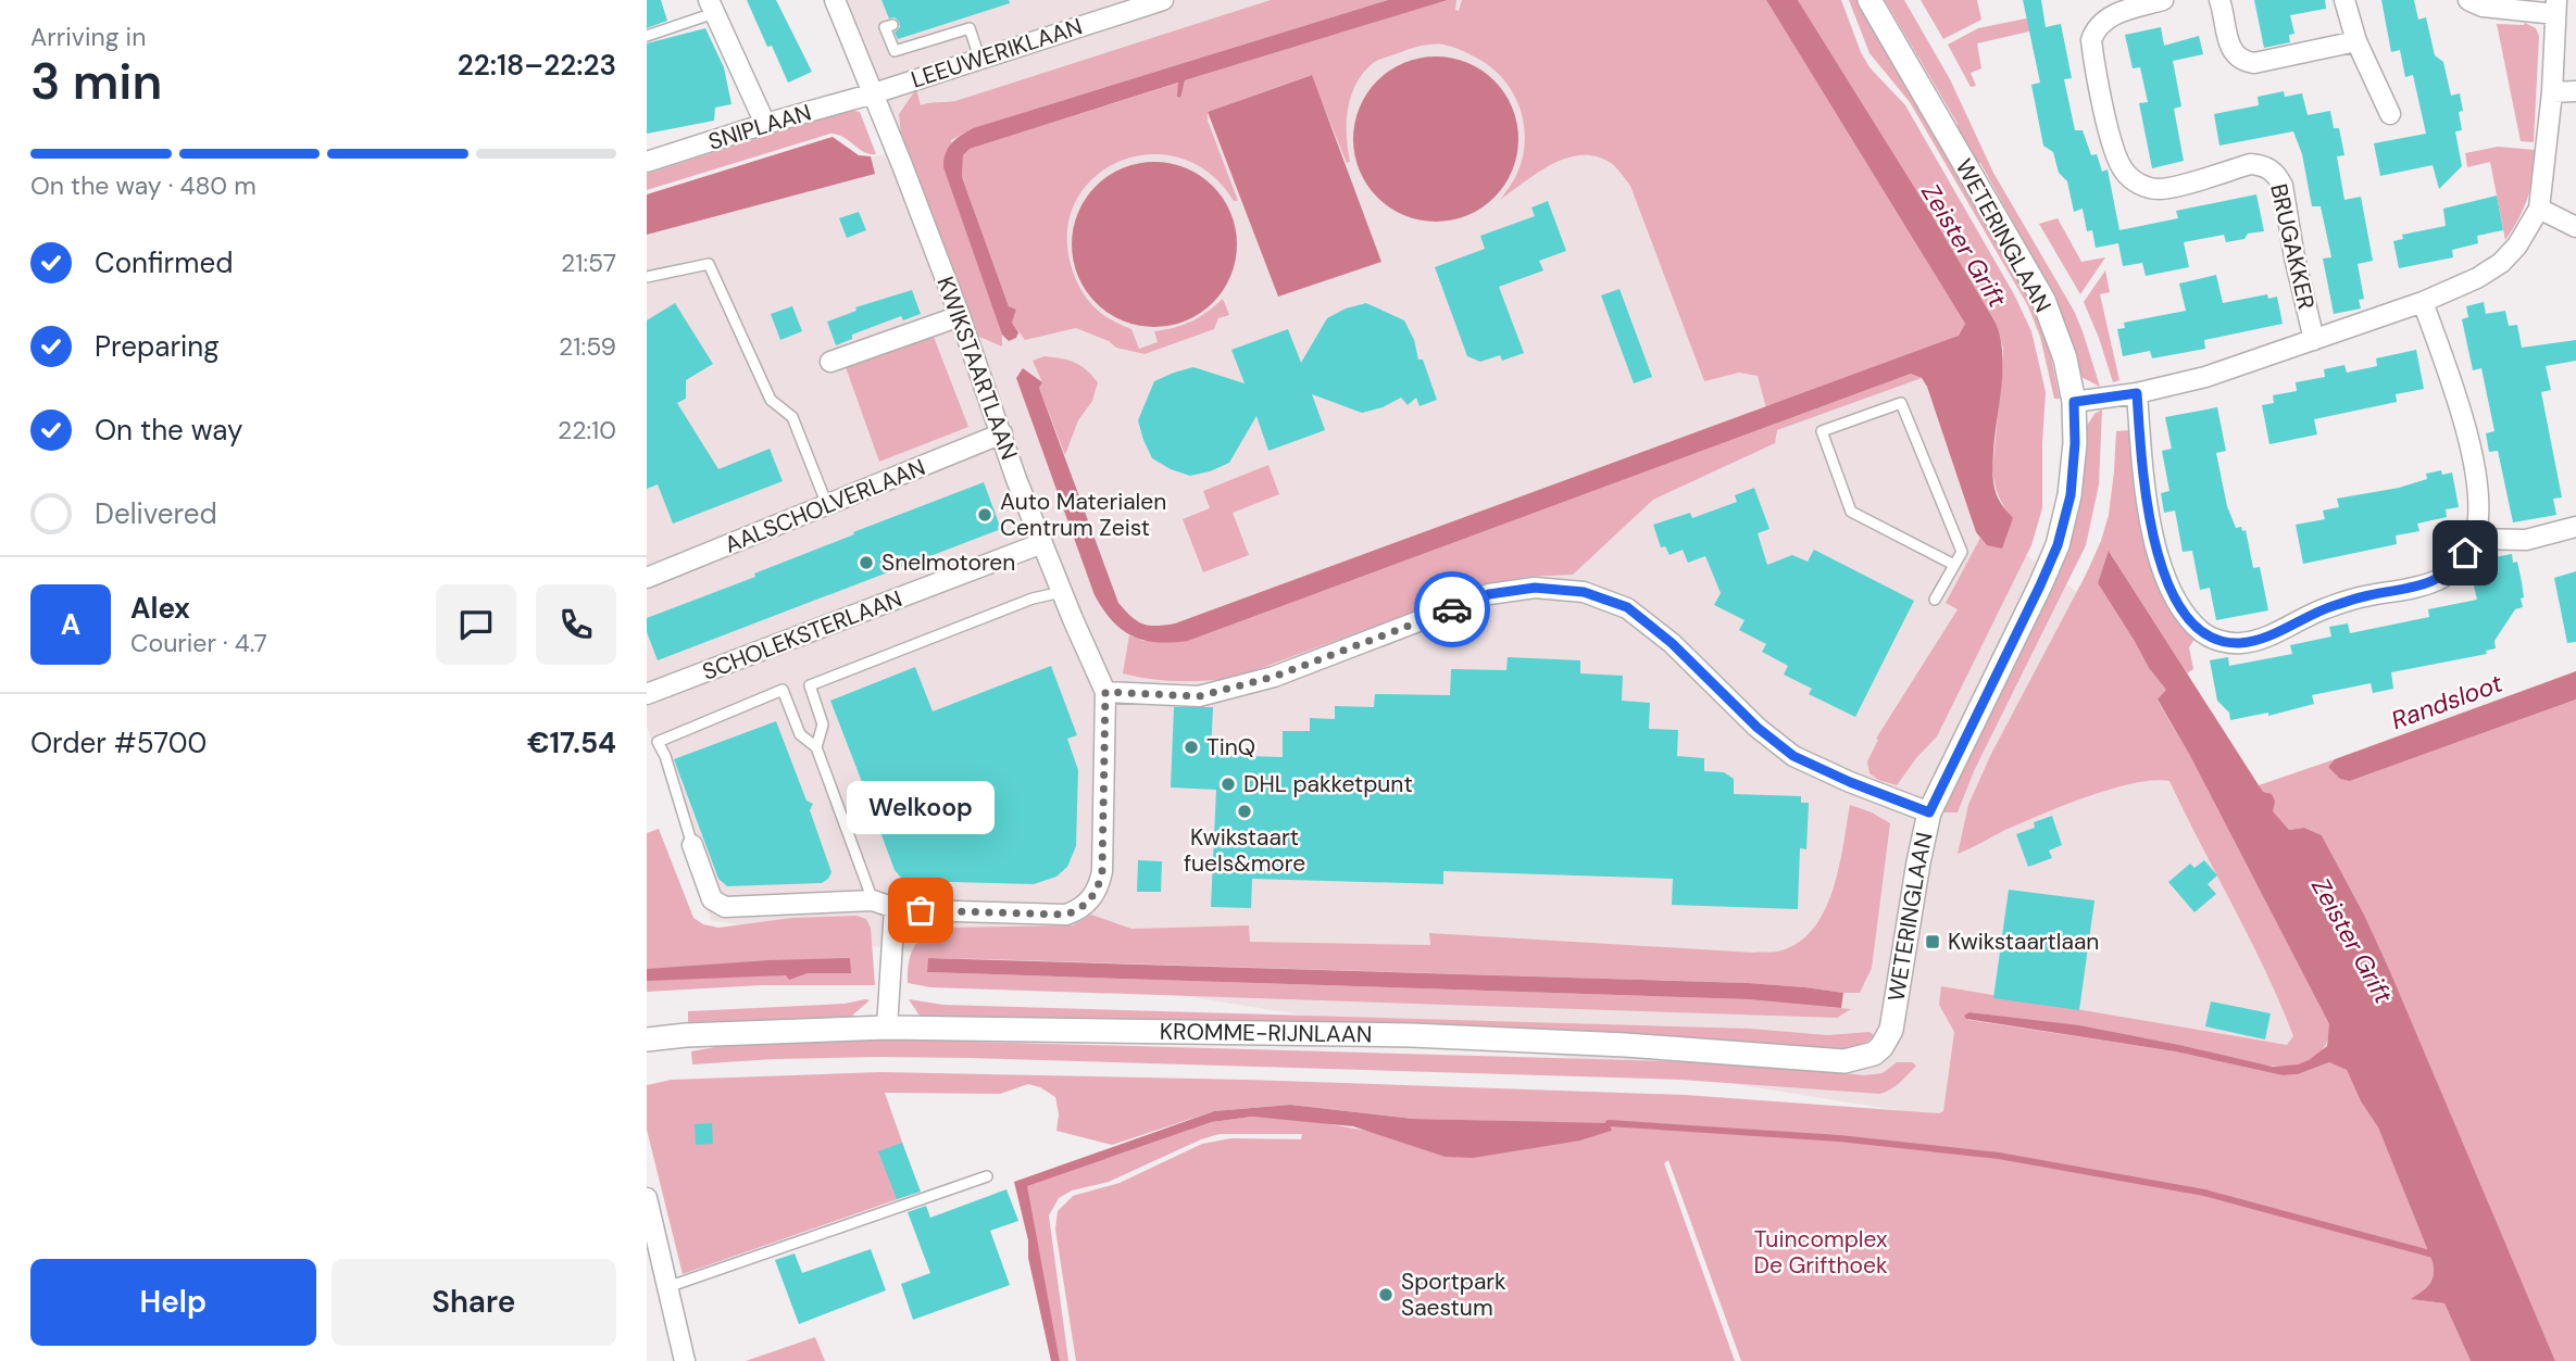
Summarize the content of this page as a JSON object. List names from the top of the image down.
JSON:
{
  "streets": {
    "street": [
      "LEEUWERIKLAAN",
      "SNIPLAAN",
      "WETERINGLAAN",
      "BRUGAKKER",
      "KWIKSTAARTLAAN",
      "AALSCHOLVERLAAN",
      "SCHOLEKSTERLAAN",
      "KROMME-RIJNLAAN"
    ]
  },
  "crossings": [
    ["LEEUWERIKLAAN", "SNIPLAAN"],
    ["LEEUWERIKLAAN", "KWIKSTAARTLAAN"],
    ["SNIPLAAN", "KWIKSTAARTLAAN"],
    ["WETERINGLAAN", "BRUGAKKER"],
    ["WETERINGLAAN", "KROMME-RIJNLAAN"],
    ["KWIKSTAARTLAAN", "AALSCHOLVERLAAN"],
    ["KWIKSTAARTLAAN", "SCHOLEKSTERLAAN"]
  ],
  "water": ["Zeister Grift", "Randsloot"],
  "parks": ["Tuincomplex De Grifthoek"],
  "places": {
    "other": [
      "Auto Materialen Centrum Zeist",
      "Snelmotoren",
      "TinQ",
      "DHL pakketpunt",
      "Kwikstaart fuels&more",
      "Welkoop",
      "Sportpark Saestum"
    ],
    "transit": ["Kwikstaartlaan"]
  },
  "page": {
    "heading": ["3 min", "Arriving in", "22:18–22:23"],
    "panel": [
      "Alex",
      "Courier · 4.7",
      "Order #5700",
      "€17.54"
    ],
    "bar": "On the way · 480 m",
    "list": [
      ["Confirmed", "21:57"],
      ["Preparing", "21:59"],
      ["On the way", "22:10"],
      "Delivered"
    ],
    "round": "A",
    "bubble": "Welkoop",
    "buttons": ["Help", "Share"]
  }
}
